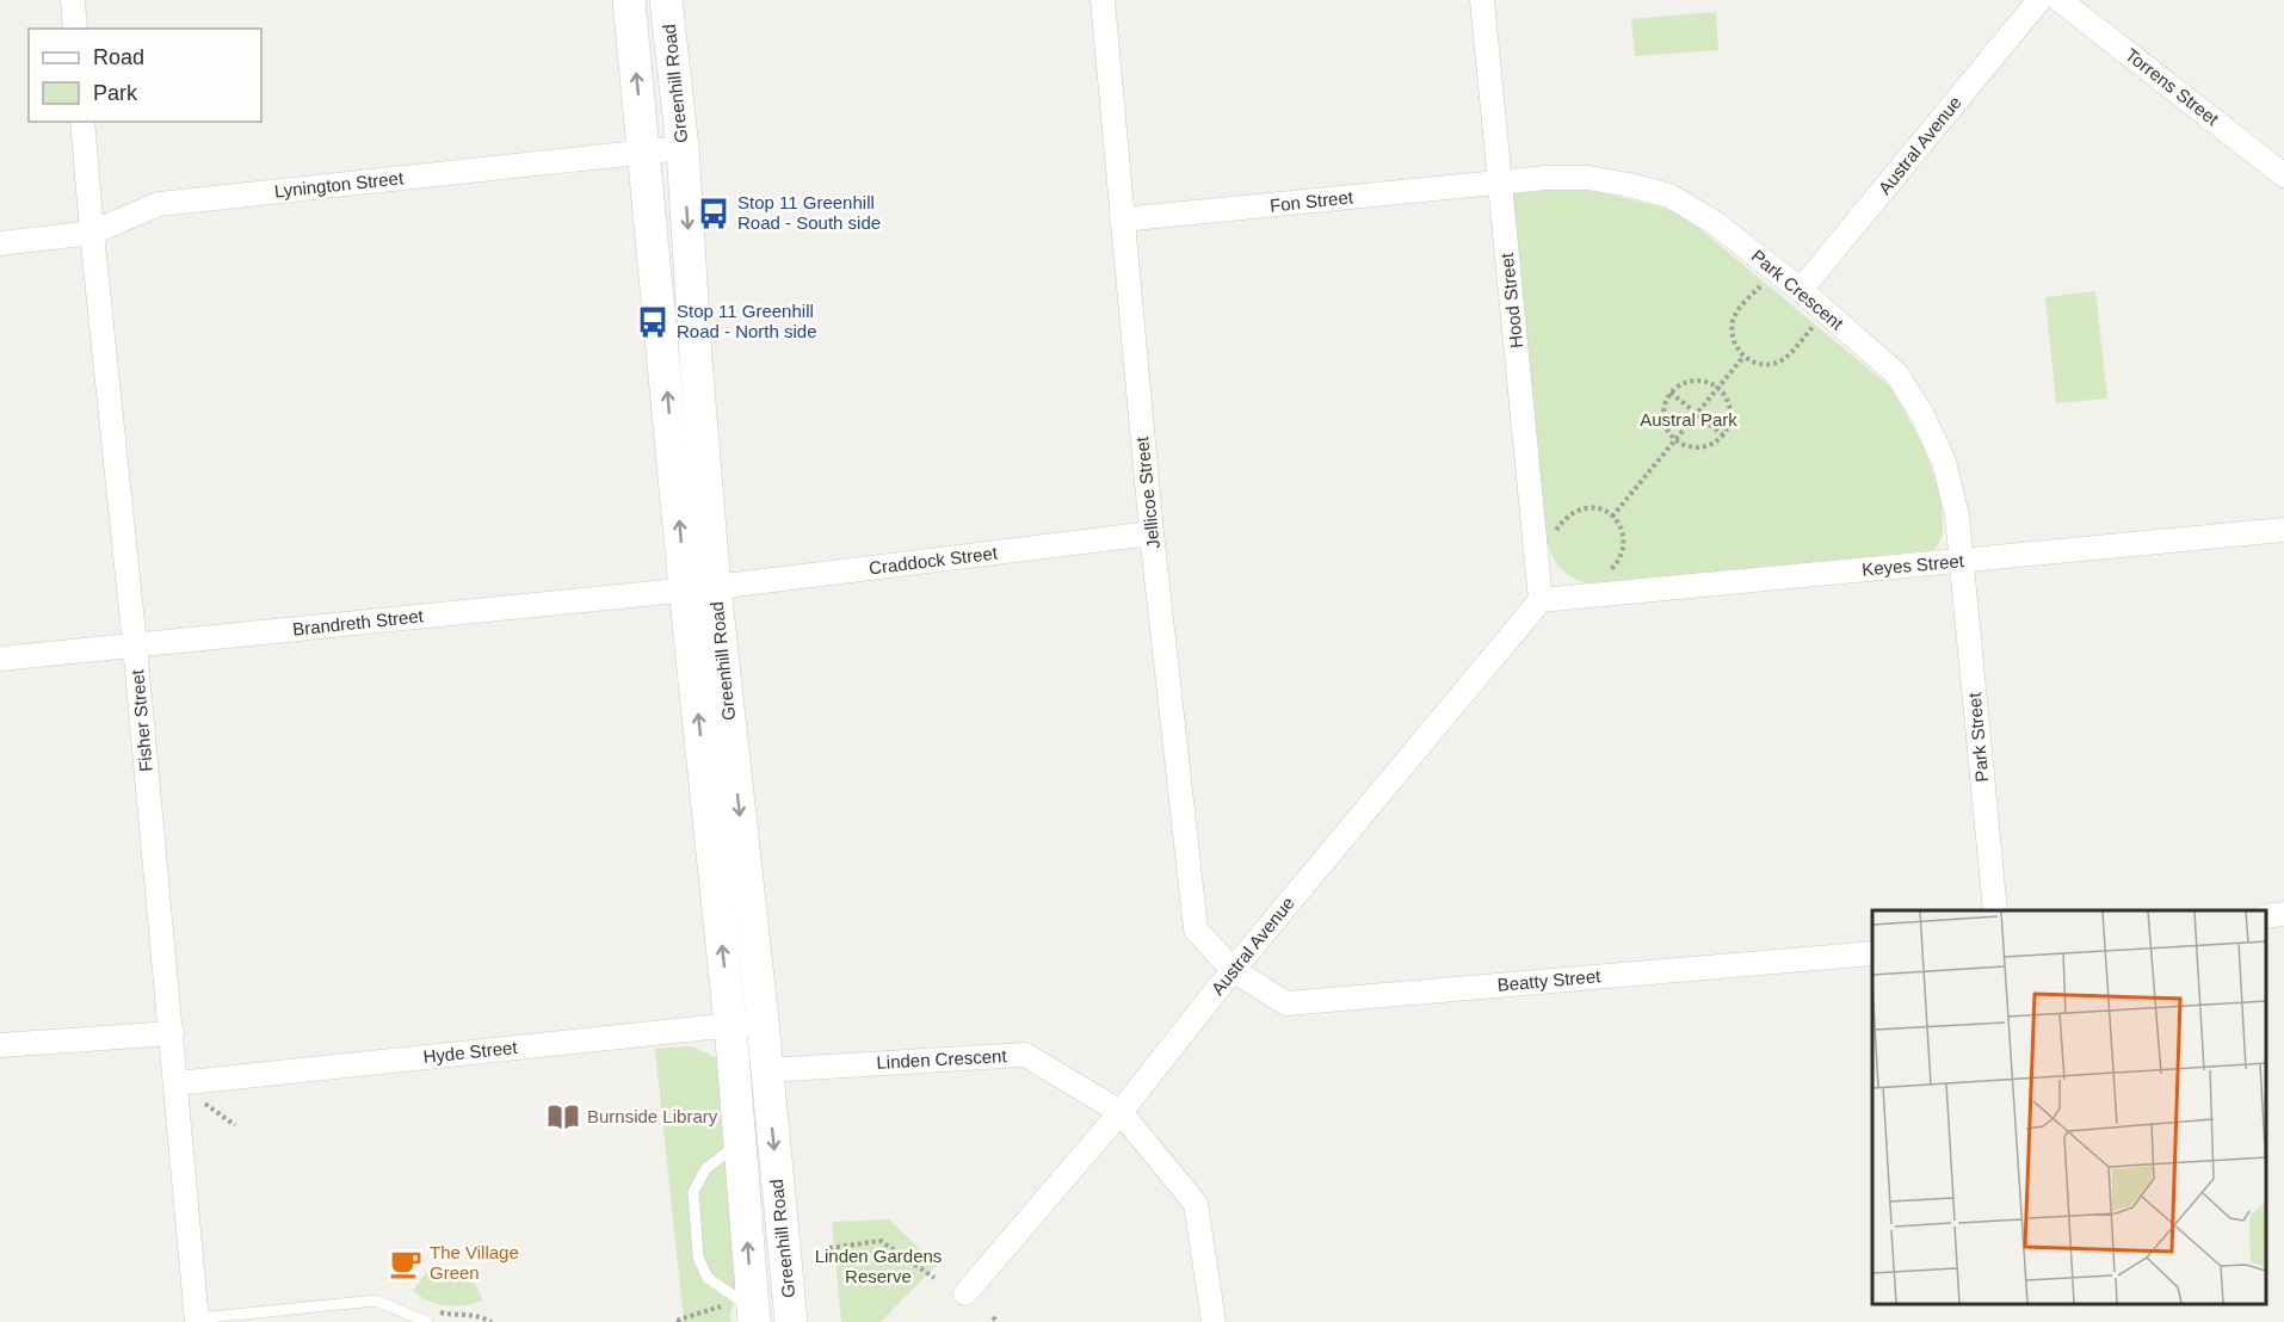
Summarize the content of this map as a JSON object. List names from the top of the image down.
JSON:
{
  "streets": {
    "main road": ["Greenhill Road"],
    "street": [
      "Torrens Street",
      "Austral Avenue",
      "Lynington Street",
      "Fon Street",
      "Park Crescent",
      "Hood Street",
      "Jellicoe Street",
      "Craddock Street",
      "Keyes Street",
      "Brandreth Street",
      "Fisher Street",
      "Park Street",
      "Beatty Street",
      "Hyde Street",
      "Linden Crescent"
    ]
  },
  "crossings": [
    ["Greenhill Road", "Lynington Street"],
    ["Greenhill Road", "Craddock Street"],
    ["Greenhill Road", "Brandreth Street"],
    ["Greenhill Road", "Hyde Street"],
    ["Greenhill Road", "Linden Crescent"],
    ["Austral Avenue", "Park Crescent"],
    ["Austral Avenue", "Hood Street"],
    ["Austral Avenue", "Jellicoe Street"],
    ["Austral Avenue", "Keyes Street"],
    ["Austral Avenue", "Beatty Street"],
    ["Austral Avenue", "Linden Crescent"],
    ["Lynington Street", "Fisher Street"],
    ["Fon Street", "Park Crescent"],
    ["Fon Street", "Hood Street"],
    ["Fon Street", "Jellicoe Street"],
    ["Park Crescent", "Hood Street"],
    ["Park Crescent", "Keyes Street"],
    ["Park Crescent", "Park Street"],
    ["Hood Street", "Keyes Street"],
    ["Jellicoe Street", "Craddock Street"],
    ["Jellicoe Street", "Beatty Street"],
    ["Craddock Street", "Brandreth Street"],
    ["Keyes Street", "Park Street"],
    ["Brandreth Street", "Fisher Street"],
    ["Fisher Street", "Hyde Street"]
  ],
  "parks": ["Austral Park", "Linden Gardens Reserve"],
  "places": {
    "bus stop": ["Stop 11 Greenhill Road - South side", "Stop 11 Greenhill Road - North side"],
    "library": ["Burnside Library"],
    "cafe": ["The Village Green"]
  },
  "legend": ["Road", "Park"]
}
